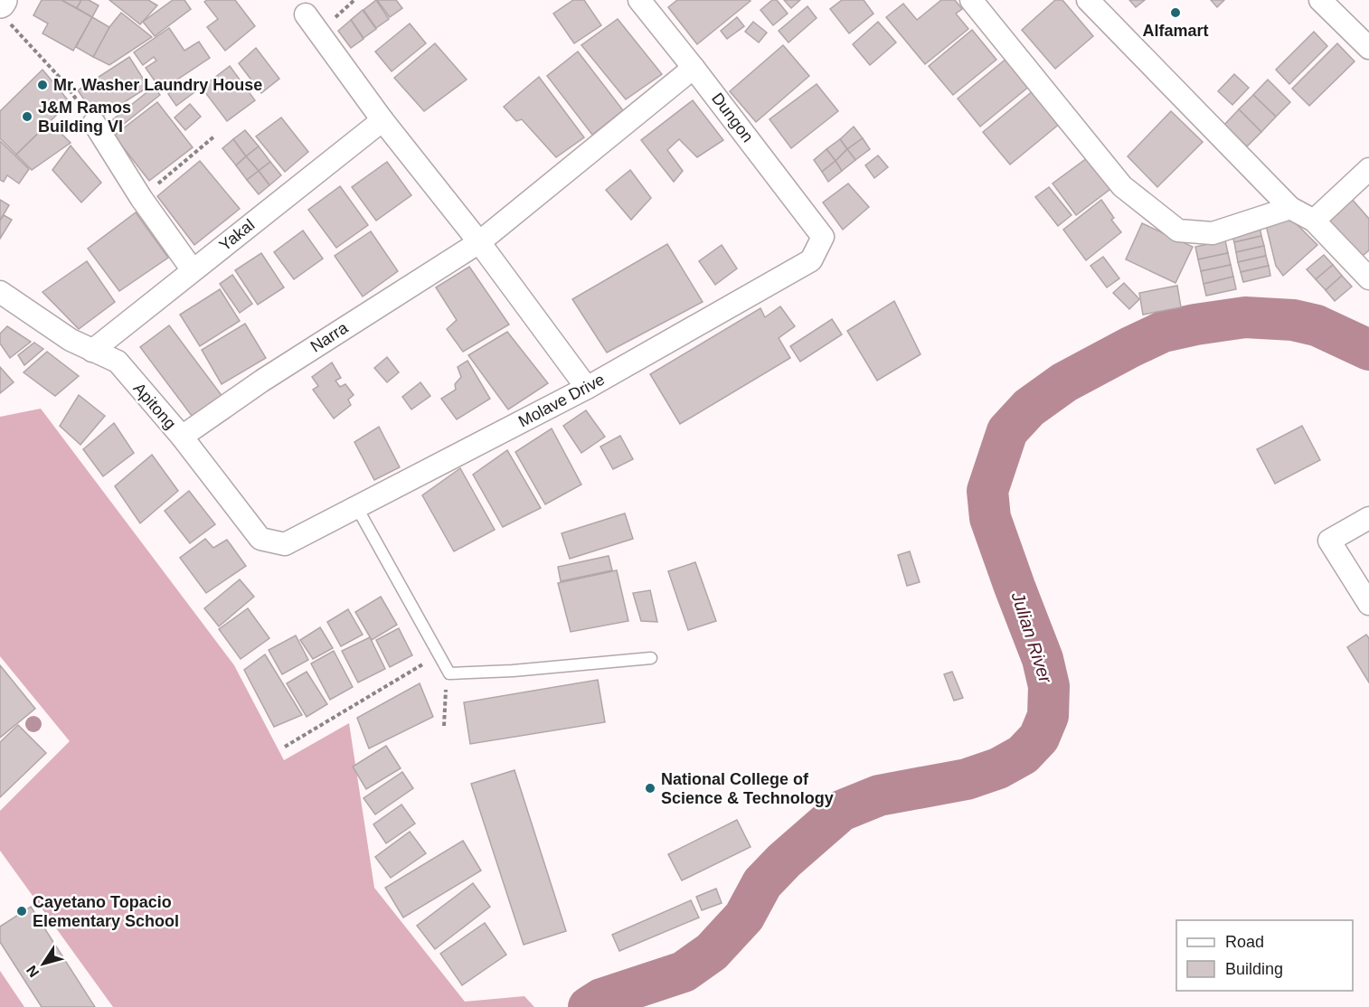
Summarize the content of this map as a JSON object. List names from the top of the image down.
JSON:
{
  "streets": {
    "street": [
      "Dungon",
      "Yakal",
      "Narra",
      "Molave Drive",
      "Apitong"
    ]
  },
  "crossings": [
    ["Dungon", "Narra"],
    ["Dungon", "Molave Drive"],
    ["Yakal", "Apitong"],
    ["Narra", "Apitong"],
    ["Molave Drive", "Apitong"]
  ],
  "water": ["Julian River"],
  "places": [
    "Alfamart",
    "Mr. Washer Laundry House",
    "J&M Ramos Building VI",
    "National College of Science & Technology",
    "Cayetano Topacio Elementary School"
  ],
  "legend": ["Road", "Building"],
  "north": "bottom left"
}
